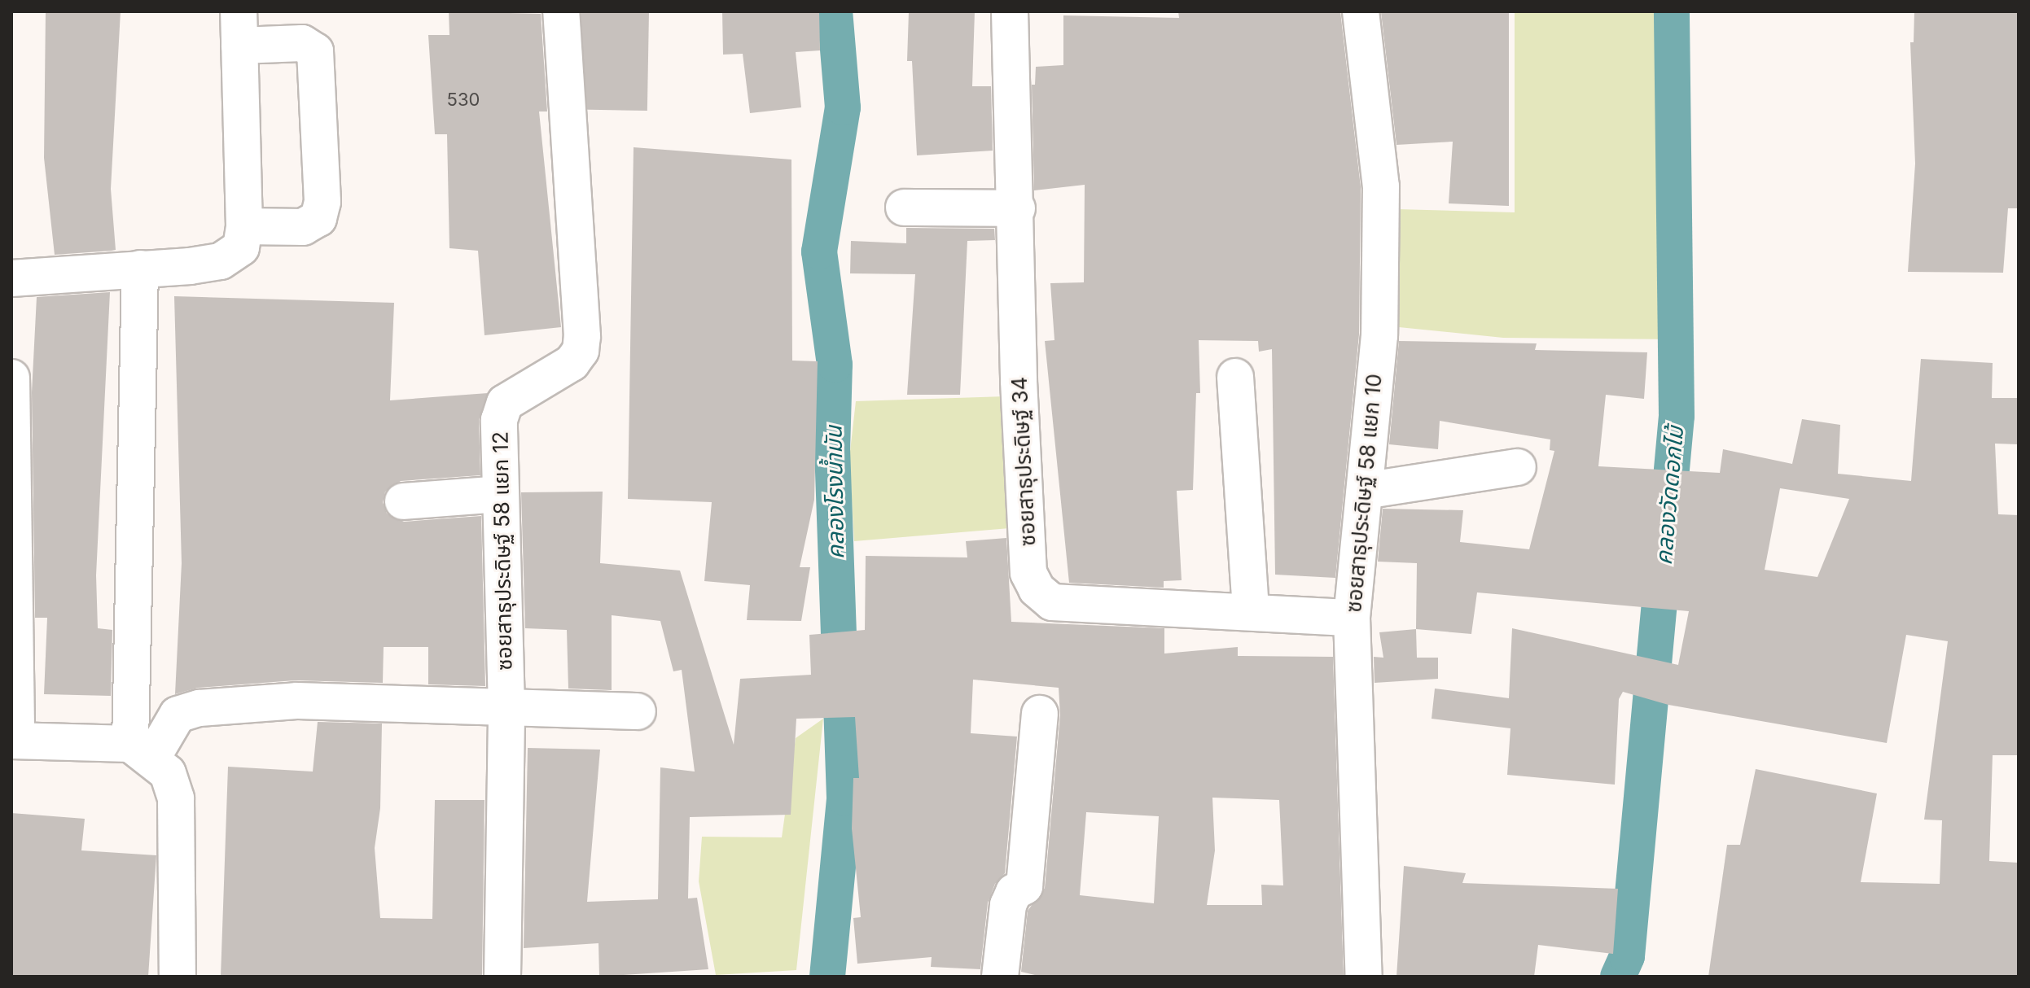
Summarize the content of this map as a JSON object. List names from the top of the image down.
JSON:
{
  "streets": {
    "street": ["ซอยสาธุประดิษฐ์ 34", "ซอยสาธุประดิษฐ์ 58 แยก 10", "ซอยสาธุประดิษฐ์ 58 แยก 12"]
  },
  "crossings": [
    ["ซอยสาธุประดิษฐ์ 34", "ซอยสาธุประดิษฐ์ 58 แยก 10"]
  ],
  "water": ["คลองโรงน้ำมัน", "คลองวัดดอกไม้"],
  "house_numbers": ["530"]
}
